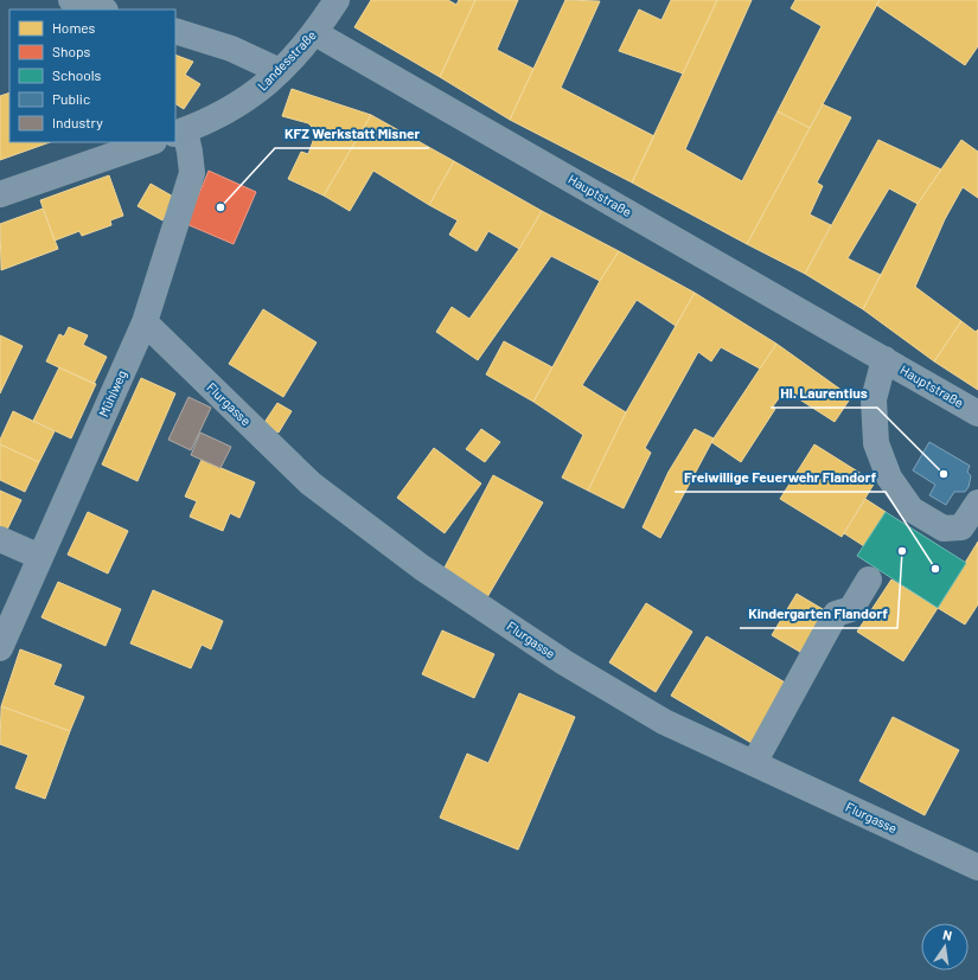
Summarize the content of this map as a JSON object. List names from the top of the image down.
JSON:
{
  "streets": {
    "main road": ["Landesstraße"],
    "street": ["Hauptstraße", "Mühlweg", "Flurgasse"]
  },
  "crossings": [
    ["Landesstraße", "Hauptstraße"],
    ["Landesstraße", "Mühlweg"],
    ["Mühlweg", "Flurgasse"]
  ],
  "places": [
    "KFZ Werkstatt Misner",
    "Hl. Laurentius",
    "Kindergarten Flandorf",
    "Freiwillige Feuerwehr Flandorf"
  ],
  "legend": [
    "Homes",
    "Shops",
    "Schools",
    "Public",
    "Industry"
  ],
  "north": "top"
}
